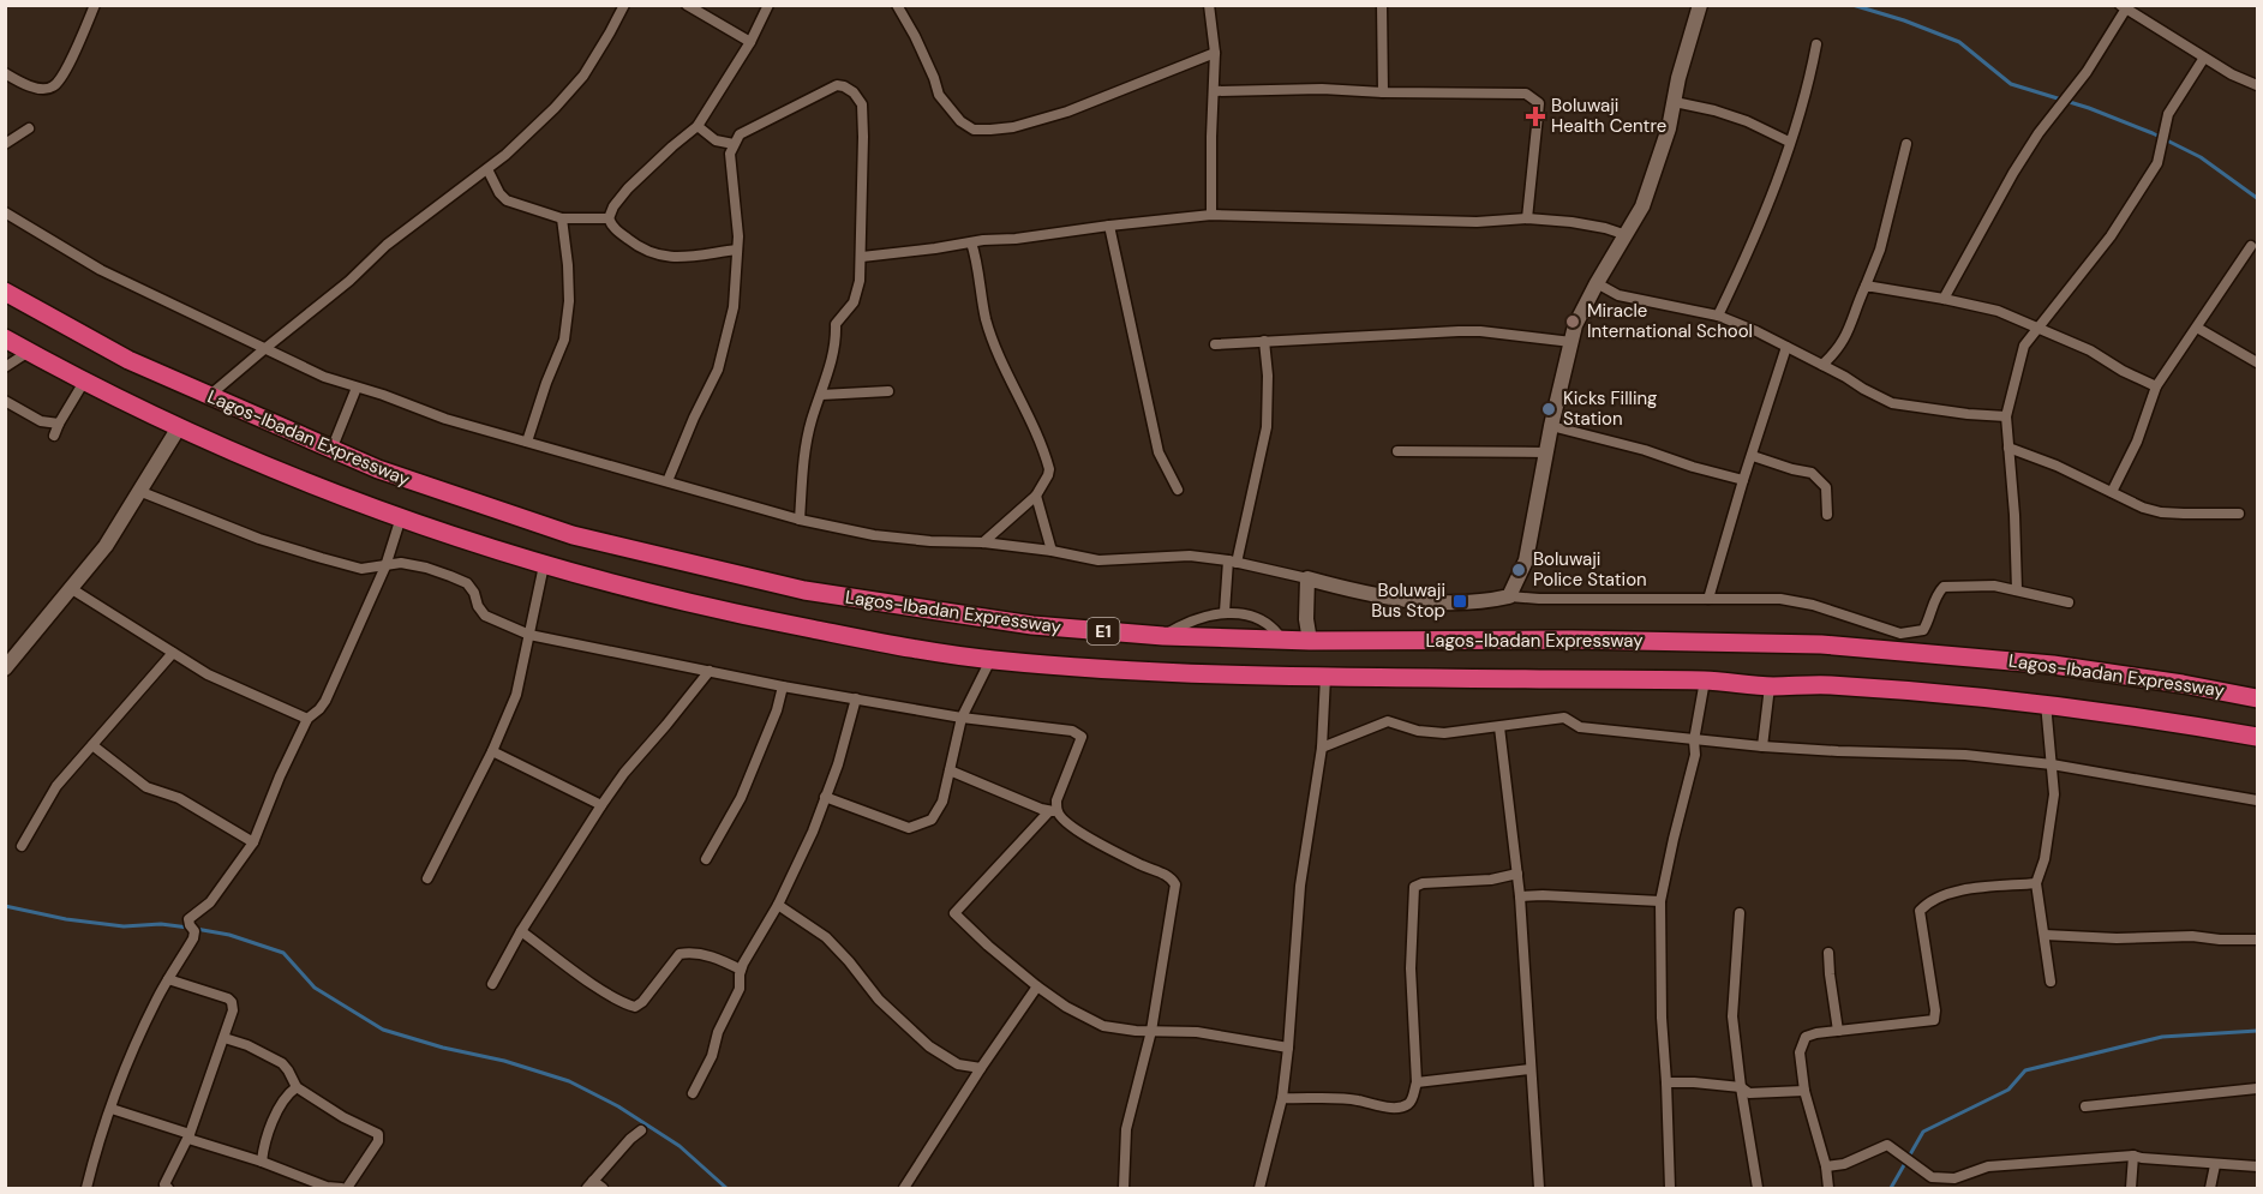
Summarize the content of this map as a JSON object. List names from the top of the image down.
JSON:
{
  "streets": {
    "highway": ["Lagos-Ibadan Expressway", "E1"]
  },
  "places": {
    "health": ["Boluwaji Health Centre"],
    "other": ["Miracle International School", "Kicks Filling Station", "Boluwaji Police Station"],
    "transit": ["Boluwaji Bus Stop"]
  }
}
